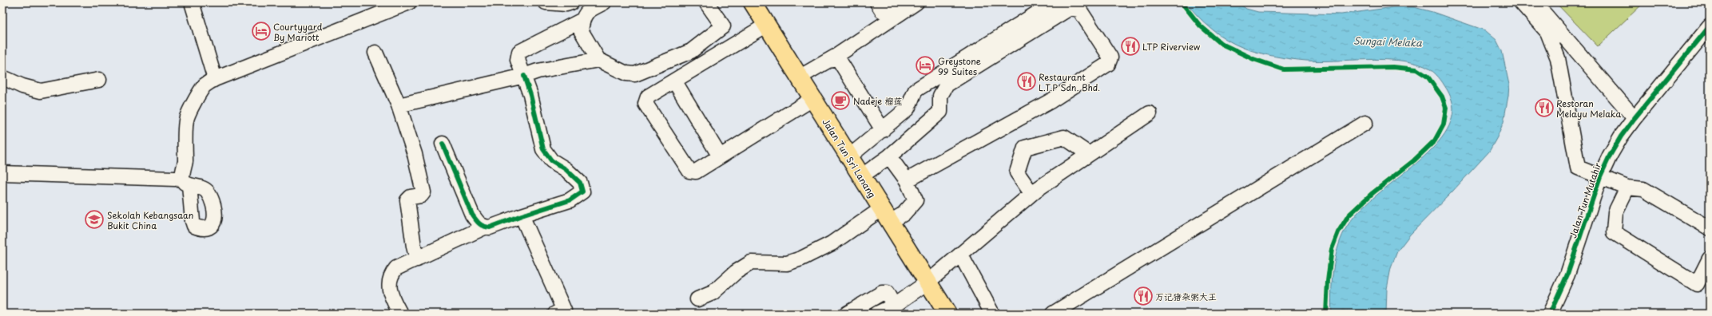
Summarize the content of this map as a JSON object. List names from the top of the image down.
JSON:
{
  "streets": {
    "main road": ["Jalan Tun Sri Lanang"],
    "street": ["Jalan Tun Mutahir"]
  },
  "water": ["Sungai Melaka"],
  "places": {
    "hotel": ["Courtyyard By Mariott", "Greystone 99 Suites"],
    "restaurant": [
      "LTP Riverview",
      "Restaurant L.T.P Sdn. Bhd.",
      "Restoran Melayu Melaka",
      "万记猪杂粥大王"
    ],
    "cafe": ["Nadeje 榴莲"],
    "school or university": ["Sekolah Kebangsaan Bukit China"]
  }
}
